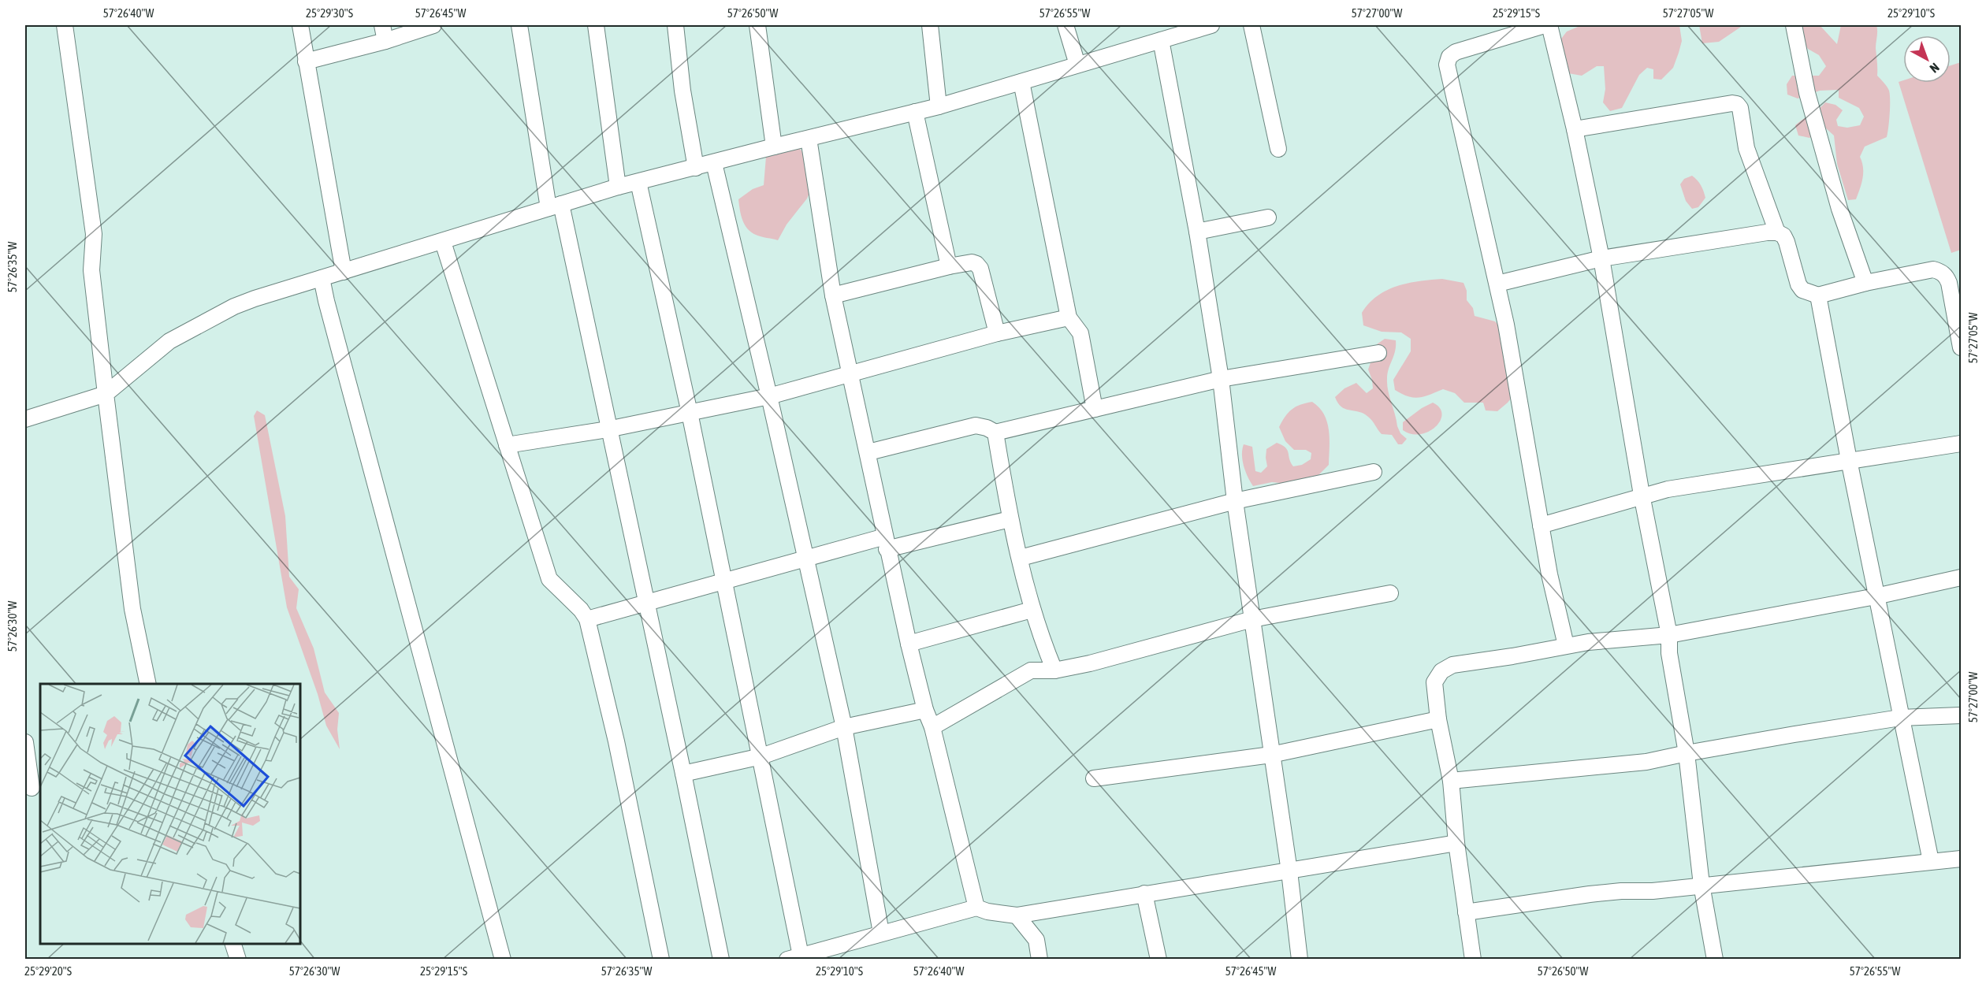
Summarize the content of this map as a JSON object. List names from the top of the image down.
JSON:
{
  "north": "bottom right",
  "coordinates": [
    "57°26'40\"W",
    "25°29'30\"S",
    "57°26'45\"W",
    "57°26'50\"W",
    "57°26'55\"W",
    "57°27'00\"W",
    "25°29'15\"S",
    "57°27'05\"W",
    "25°29'10\"S",
    "57°26'35\"W",
    "57°26'30\"W",
    "25°29'20\"S"
  ]
}
